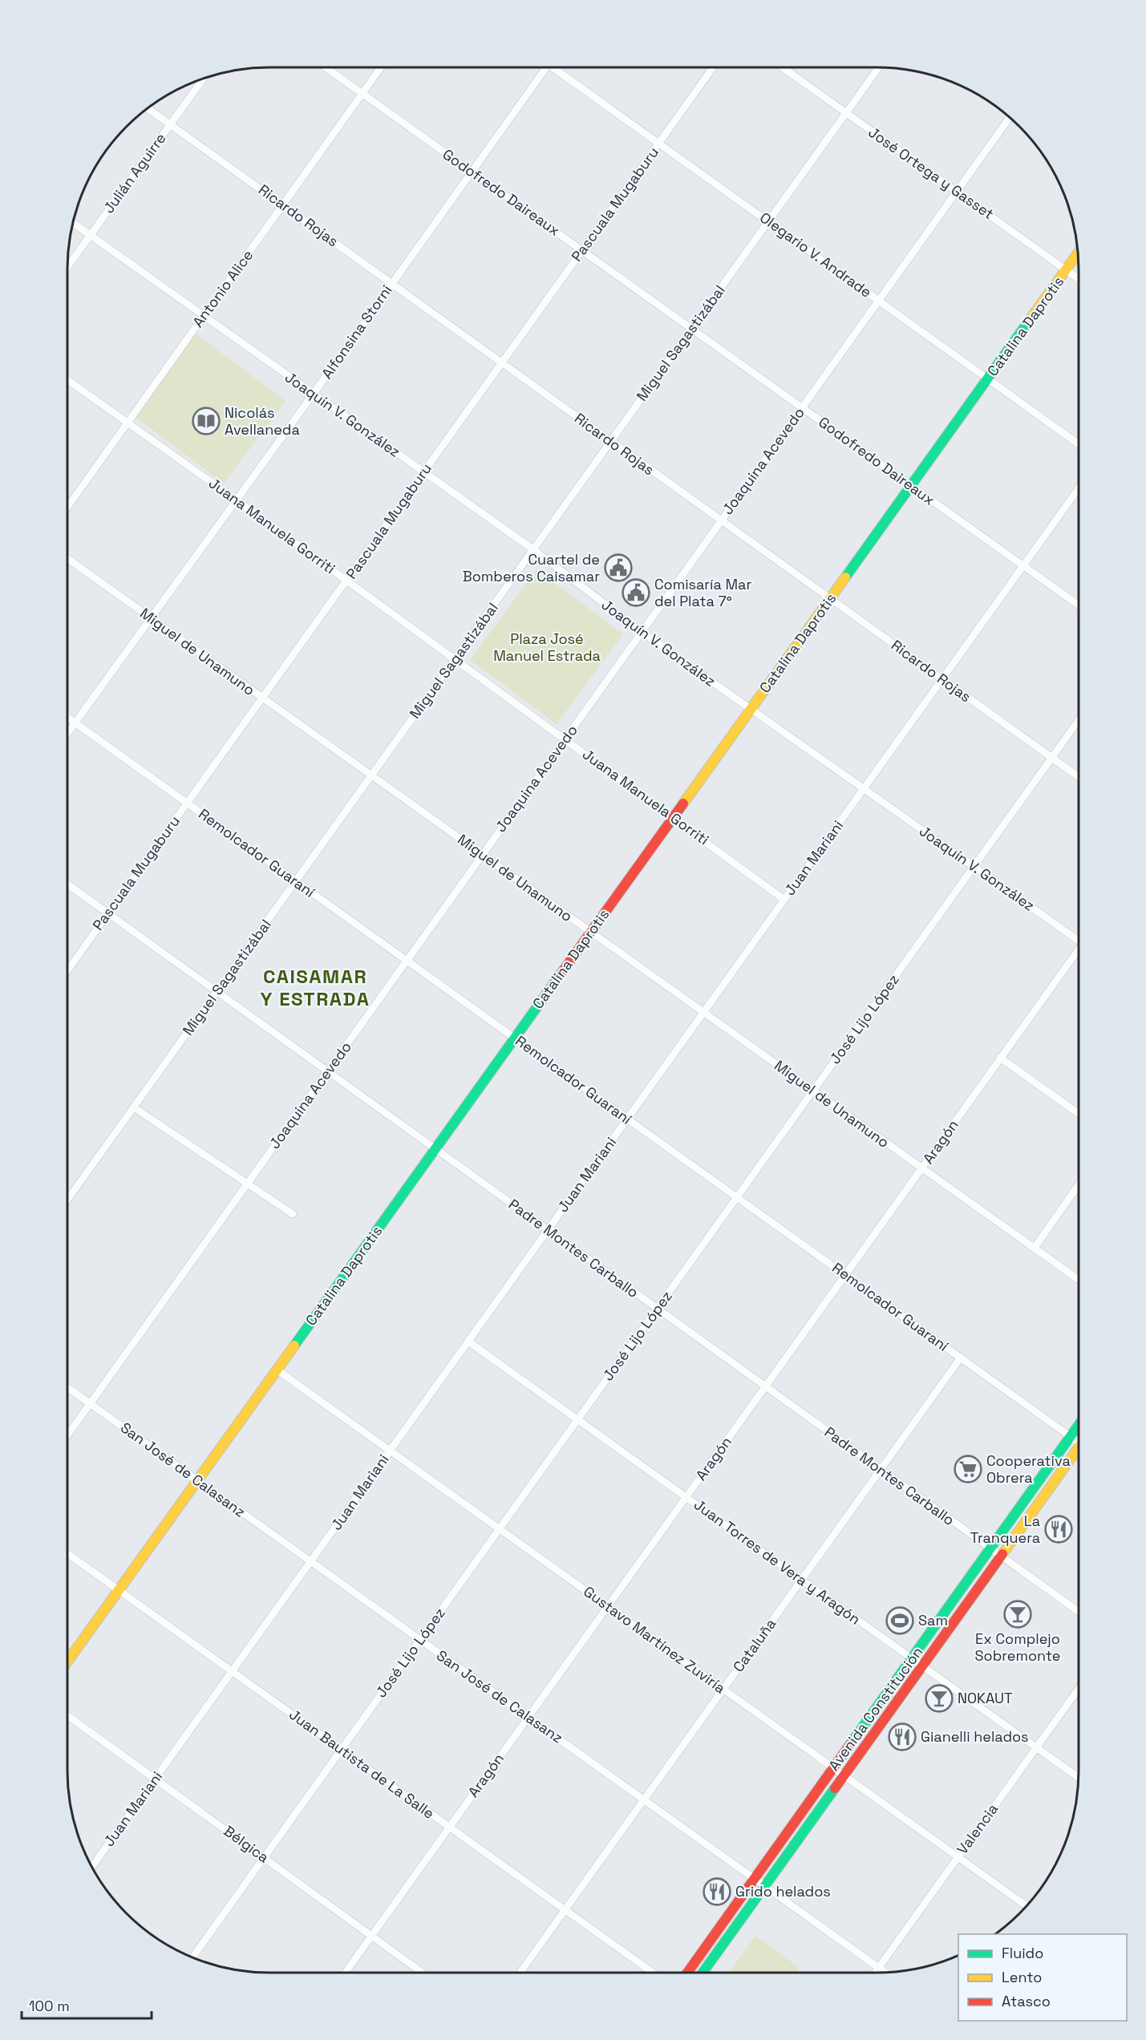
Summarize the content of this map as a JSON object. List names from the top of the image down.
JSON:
{
  "streets": {
    "street": [
      "Julián Aguirre",
      "José Ortega y Gasset",
      "Godofredo Daireaux",
      "Pascuala Mugaburu",
      "Ricardo Rojas",
      "Olegario V. Andrade",
      "Antonio Alice",
      "Catalina Daprotis",
      "Alfonsina Storni",
      "Miguel Sagastizábal",
      "Joaquín V. González",
      "Joaquina Acevedo",
      "Juana Manuela Gorriti",
      "Miguel de Unamuno",
      "Remolcador Guaraní",
      "Juan Mariani",
      "José Lijo López",
      "Aragón",
      "Padre Montes Carballo",
      "San José de Calasanz",
      "Juan Torres de Vera y Aragón",
      "Gustavo Martínez Zuviría",
      "Cataluña",
      "Avenida Constitución",
      "Juan Bautista de La Salle",
      "Valencia",
      "Bélgica"
    ]
  },
  "crossings": [
    ["Julián Aguirre", "Ricardo Rojas"],
    ["Julián Aguirre", "Joaquín V. González"],
    ["José Ortega y Gasset", "Catalina Daprotis"],
    ["José Ortega y Gasset", "Miguel Sagastizábal"],
    ["José Ortega y Gasset", "Joaquina Acevedo"],
    ["Godofredo Daireaux", "Pascuala Mugaburu"],
    ["Godofredo Daireaux", "Antonio Alice"],
    ["Godofredo Daireaux", "Catalina Daprotis"],
    ["Godofredo Daireaux", "Alfonsina Storni"],
    ["Godofredo Daireaux", "Miguel Sagastizábal"],
    ["Godofredo Daireaux", "Joaquina Acevedo"],
    ["Godofredo Daireaux", "Juan Mariani"],
    ["Pascuala Mugaburu", "Ricardo Rojas"],
    ["Pascuala Mugaburu", "Olegario V. Andrade"],
    ["Pascuala Mugaburu", "Joaquín V. González"],
    ["Pascuala Mugaburu", "Juana Manuela Gorriti"],
    ["Pascuala Mugaburu", "Miguel de Unamuno"],
    ["Pascuala Mugaburu", "Remolcador Guaraní"],
    ["Pascuala Mugaburu", "Padre Montes Carballo"],
    ["Ricardo Rojas", "Antonio Alice"],
    ["Ricardo Rojas", "Catalina Daprotis"],
    ["Ricardo Rojas", "Alfonsina Storni"],
    ["Ricardo Rojas", "Miguel Sagastizábal"],
    ["Ricardo Rojas", "Joaquina Acevedo"],
    ["Ricardo Rojas", "Juan Mariani"],
    ["Ricardo Rojas", "José Lijo López"],
    ["Olegario V. Andrade", "Catalina Daprotis"],
    ["Olegario V. Andrade", "Miguel Sagastizábal"],
    ["Olegario V. Andrade", "Joaquina Acevedo"],
    ["Antonio Alice", "Joaquín V. González"],
    ["Antonio Alice", "Juana Manuela Gorriti"],
    ["Catalina Daprotis", "Joaquín V. González"],
    ["Catalina Daprotis", "Juana Manuela Gorriti"],
    ["Catalina Daprotis", "Miguel de Unamuno"],
    ["Catalina Daprotis", "Remolcador Guaraní"],
    ["Catalina Daprotis", "Padre Montes Carballo"],
    ["Catalina Daprotis", "San José de Calasanz"],
    ["Catalina Daprotis", "Gustavo Martínez Zuviría"],
    ["Catalina Daprotis", "Juan Bautista de La Salle"],
    ["Alfonsina Storni", "Joaquín V. González"],
    ["Alfonsina Storni", "Juana Manuela Gorriti"],
    ["Alfonsina Storni", "Miguel de Unamuno"],
    ["Alfonsina Storni", "Remolcador Guaraní"],
    ["Miguel Sagastizábal", "Joaquín V. González"],
    ["Miguel Sagastizábal", "Juana Manuela Gorriti"],
    ["Miguel Sagastizábal", "Miguel de Unamuno"],
    ["Miguel Sagastizábal", "Remolcador Guaraní"],
    ["Miguel Sagastizábal", "Padre Montes Carballo"],
    ["Joaquín V. González", "Joaquina Acevedo"],
    ["Joaquín V. González", "Juan Mariani"],
    ["Joaquín V. González", "José Lijo López"],
    ["Joaquina Acevedo", "Juana Manuela Gorriti"],
    ["Joaquina Acevedo", "Miguel de Unamuno"],
    ["Joaquina Acevedo", "Remolcador Guaraní"],
    ["Joaquina Acevedo", "Padre Montes Carballo"],
    ["Joaquina Acevedo", "San José de Calasanz"],
    ["Juana Manuela Gorriti", "Juan Mariani"],
    ["Miguel de Unamuno", "Juan Mariani"],
    ["Miguel de Unamuno", "José Lijo López"],
    ["Miguel de Unamuno", "Aragón"],
    ["Remolcador Guaraní", "Juan Mariani"],
    ["Remolcador Guaraní", "José Lijo López"],
    ["Remolcador Guaraní", "Aragón"],
    ["Remolcador Guaraní", "Cataluña"],
    ["Remolcador Guaraní", "Avenida Constitución"],
    ["Juan Mariani", "Padre Montes Carballo"],
    ["Juan Mariani", "San José de Calasanz"],
    ["Juan Mariani", "Juan Torres de Vera y Aragón"],
    ["Juan Mariani", "Gustavo Martínez Zuviría"],
    ["Juan Mariani", "Juan Bautista de La Salle"],
    ["Juan Mariani", "Bélgica"],
    ["José Lijo López", "Padre Montes Carballo"],
    ["José Lijo López", "San José de Calasanz"],
    ["José Lijo López", "Juan Torres de Vera y Aragón"],
    ["José Lijo López", "Gustavo Martínez Zuviría"],
    ["José Lijo López", "Juan Bautista de La Salle"],
    ["José Lijo López", "Bélgica"],
    ["Aragón", "Padre Montes Carballo"],
    ["Aragón", "San José de Calasanz"],
    ["Aragón", "Juan Torres de Vera y Aragón"],
    ["Aragón", "Gustavo Martínez Zuviría"],
    ["Aragón", "Juan Bautista de La Salle"],
    ["Aragón", "Bélgica"],
    ["Padre Montes Carballo", "Cataluña"],
    ["Padre Montes Carballo", "Avenida Constitución"],
    ["San José de Calasanz", "Cataluña"],
    ["San José de Calasanz", "Avenida Constitución"],
    ["San José de Calasanz", "Valencia"],
    ["Juan Torres de Vera y Aragón", "Cataluña"],
    ["Juan Torres de Vera y Aragón", "Avenida Constitución"],
    ["Juan Torres de Vera y Aragón", "Valencia"],
    ["Gustavo Martínez Zuviría", "Cataluña"],
    ["Gustavo Martínez Zuviría", "Avenida Constitución"],
    ["Gustavo Martínez Zuviría", "Valencia"],
    ["Cataluña", "Juan Bautista de La Salle"]
  ],
  "districts": ["CAISAMAR Y ESTRADA"],
  "parks": ["Plaza José Manuel Estrada"],
  "places": {
    "library": ["Nicolás Avellaneda"],
    "public building": ["Cuartel de Bomberos Caisamar", "Comisaría Mar del Plata 7°"],
    "supermarket": ["Cooperativa Obrera"],
    "restaurant": ["La Tranquera", "Gianelli helados", "Grido helados"],
    "bar": ["Ex Complejo Sobremonte", "NOKAUT"],
    "sports": ["Sam"]
  },
  "legend": ["Fluido", "Lento", "Atasco"],
  "scale_bar": "100 m"
}
